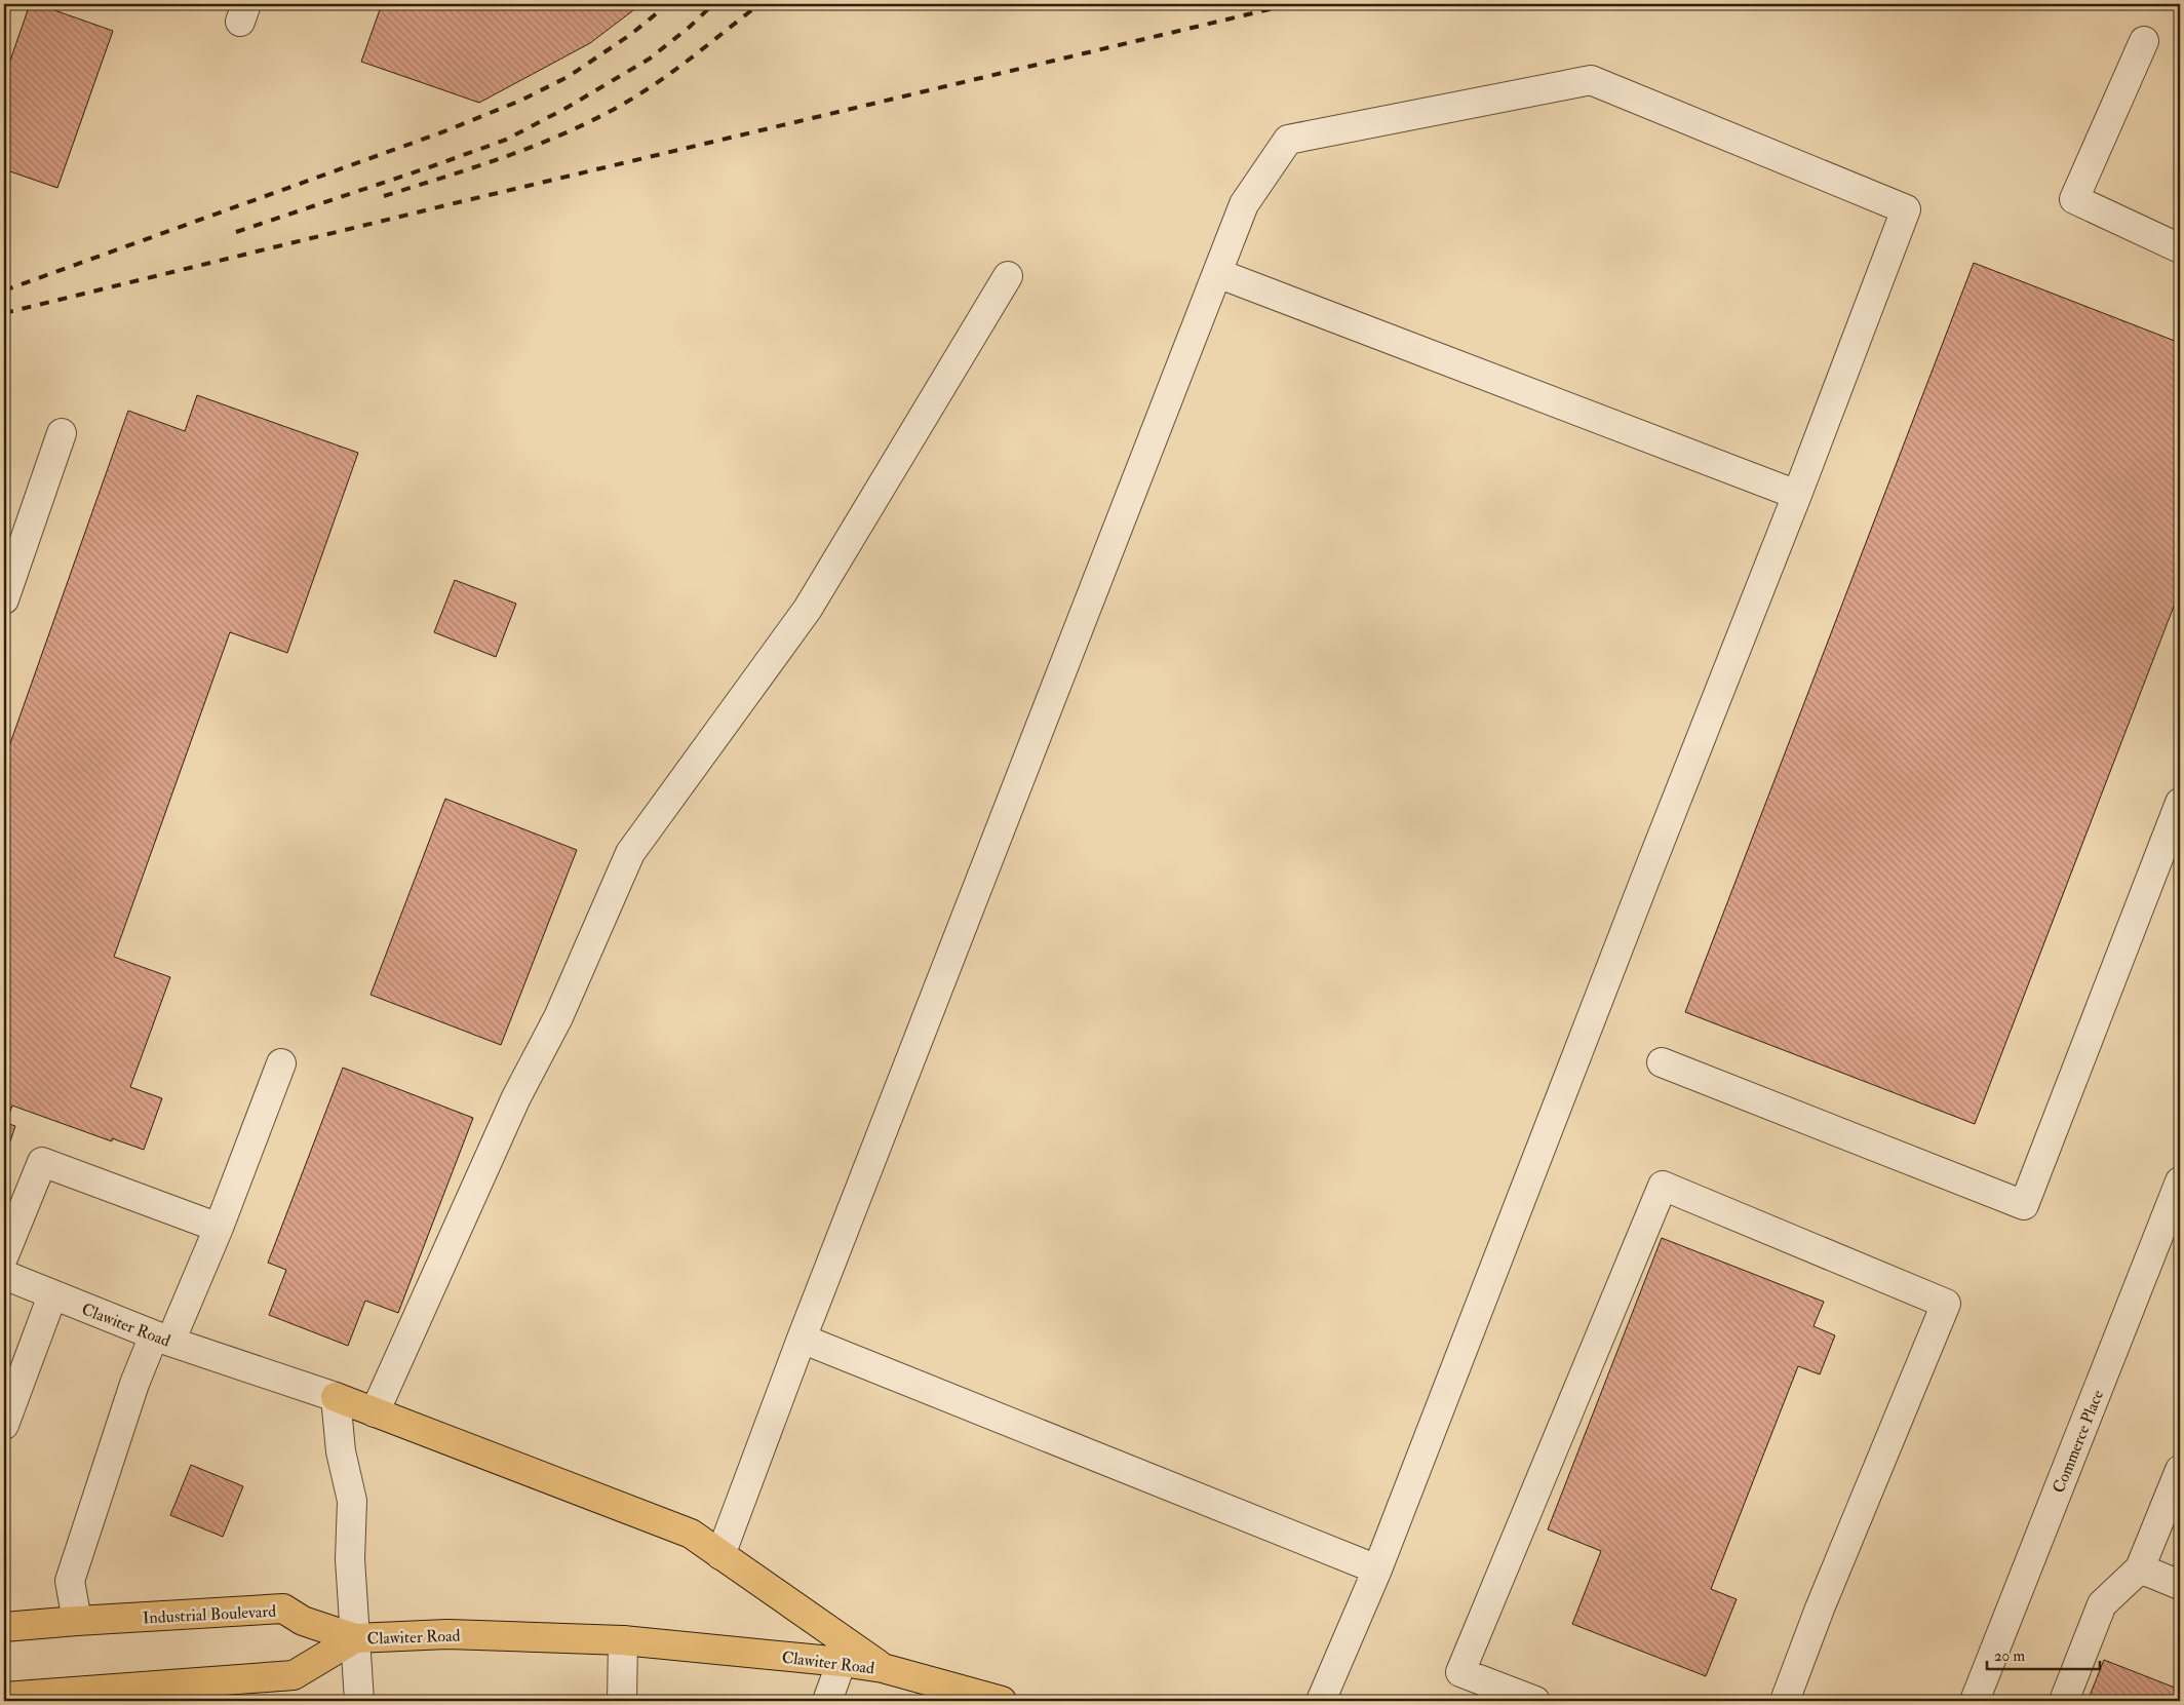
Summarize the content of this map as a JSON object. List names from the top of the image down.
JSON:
{
  "streets": {
    "main road": ["Clawiter Road", "Industrial Boulevard"],
    "street": ["Commerce Place"]
  },
  "crossings": [
    ["Clawiter Road", "Industrial Boulevard"]
  ],
  "scale_bar": "20 m"
}
